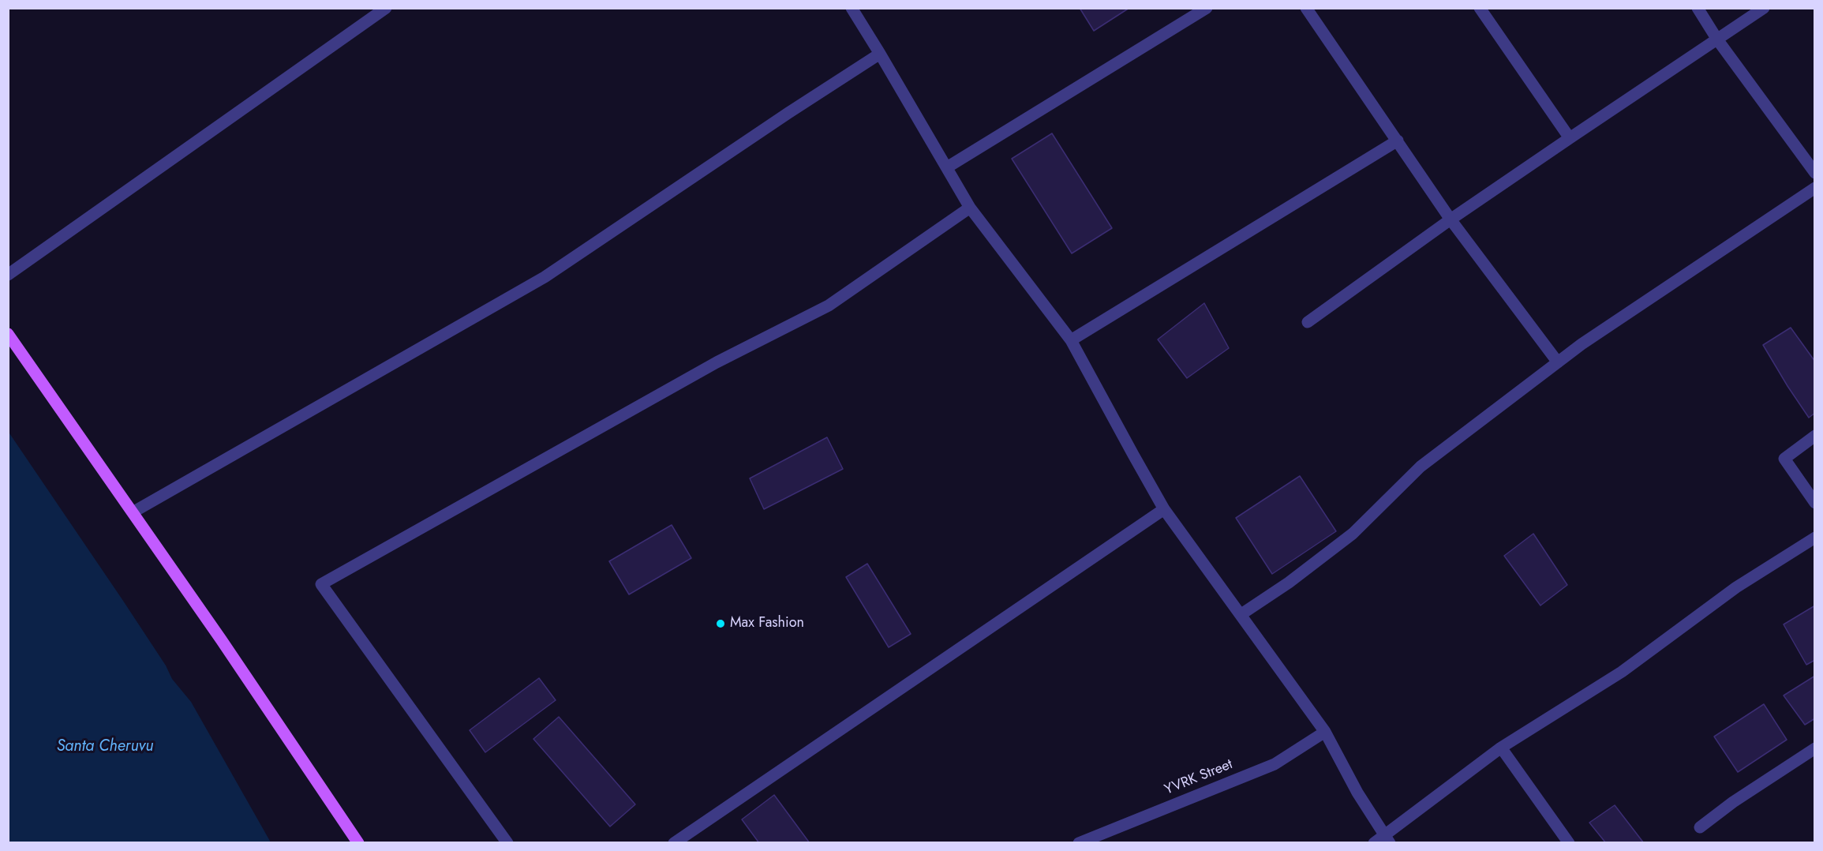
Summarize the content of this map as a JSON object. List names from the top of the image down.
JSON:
{
  "streets": {
    "street": ["YVRK Street"]
  },
  "water": ["Santa Cheruvu"],
  "places": ["Max Fashion"]
}
